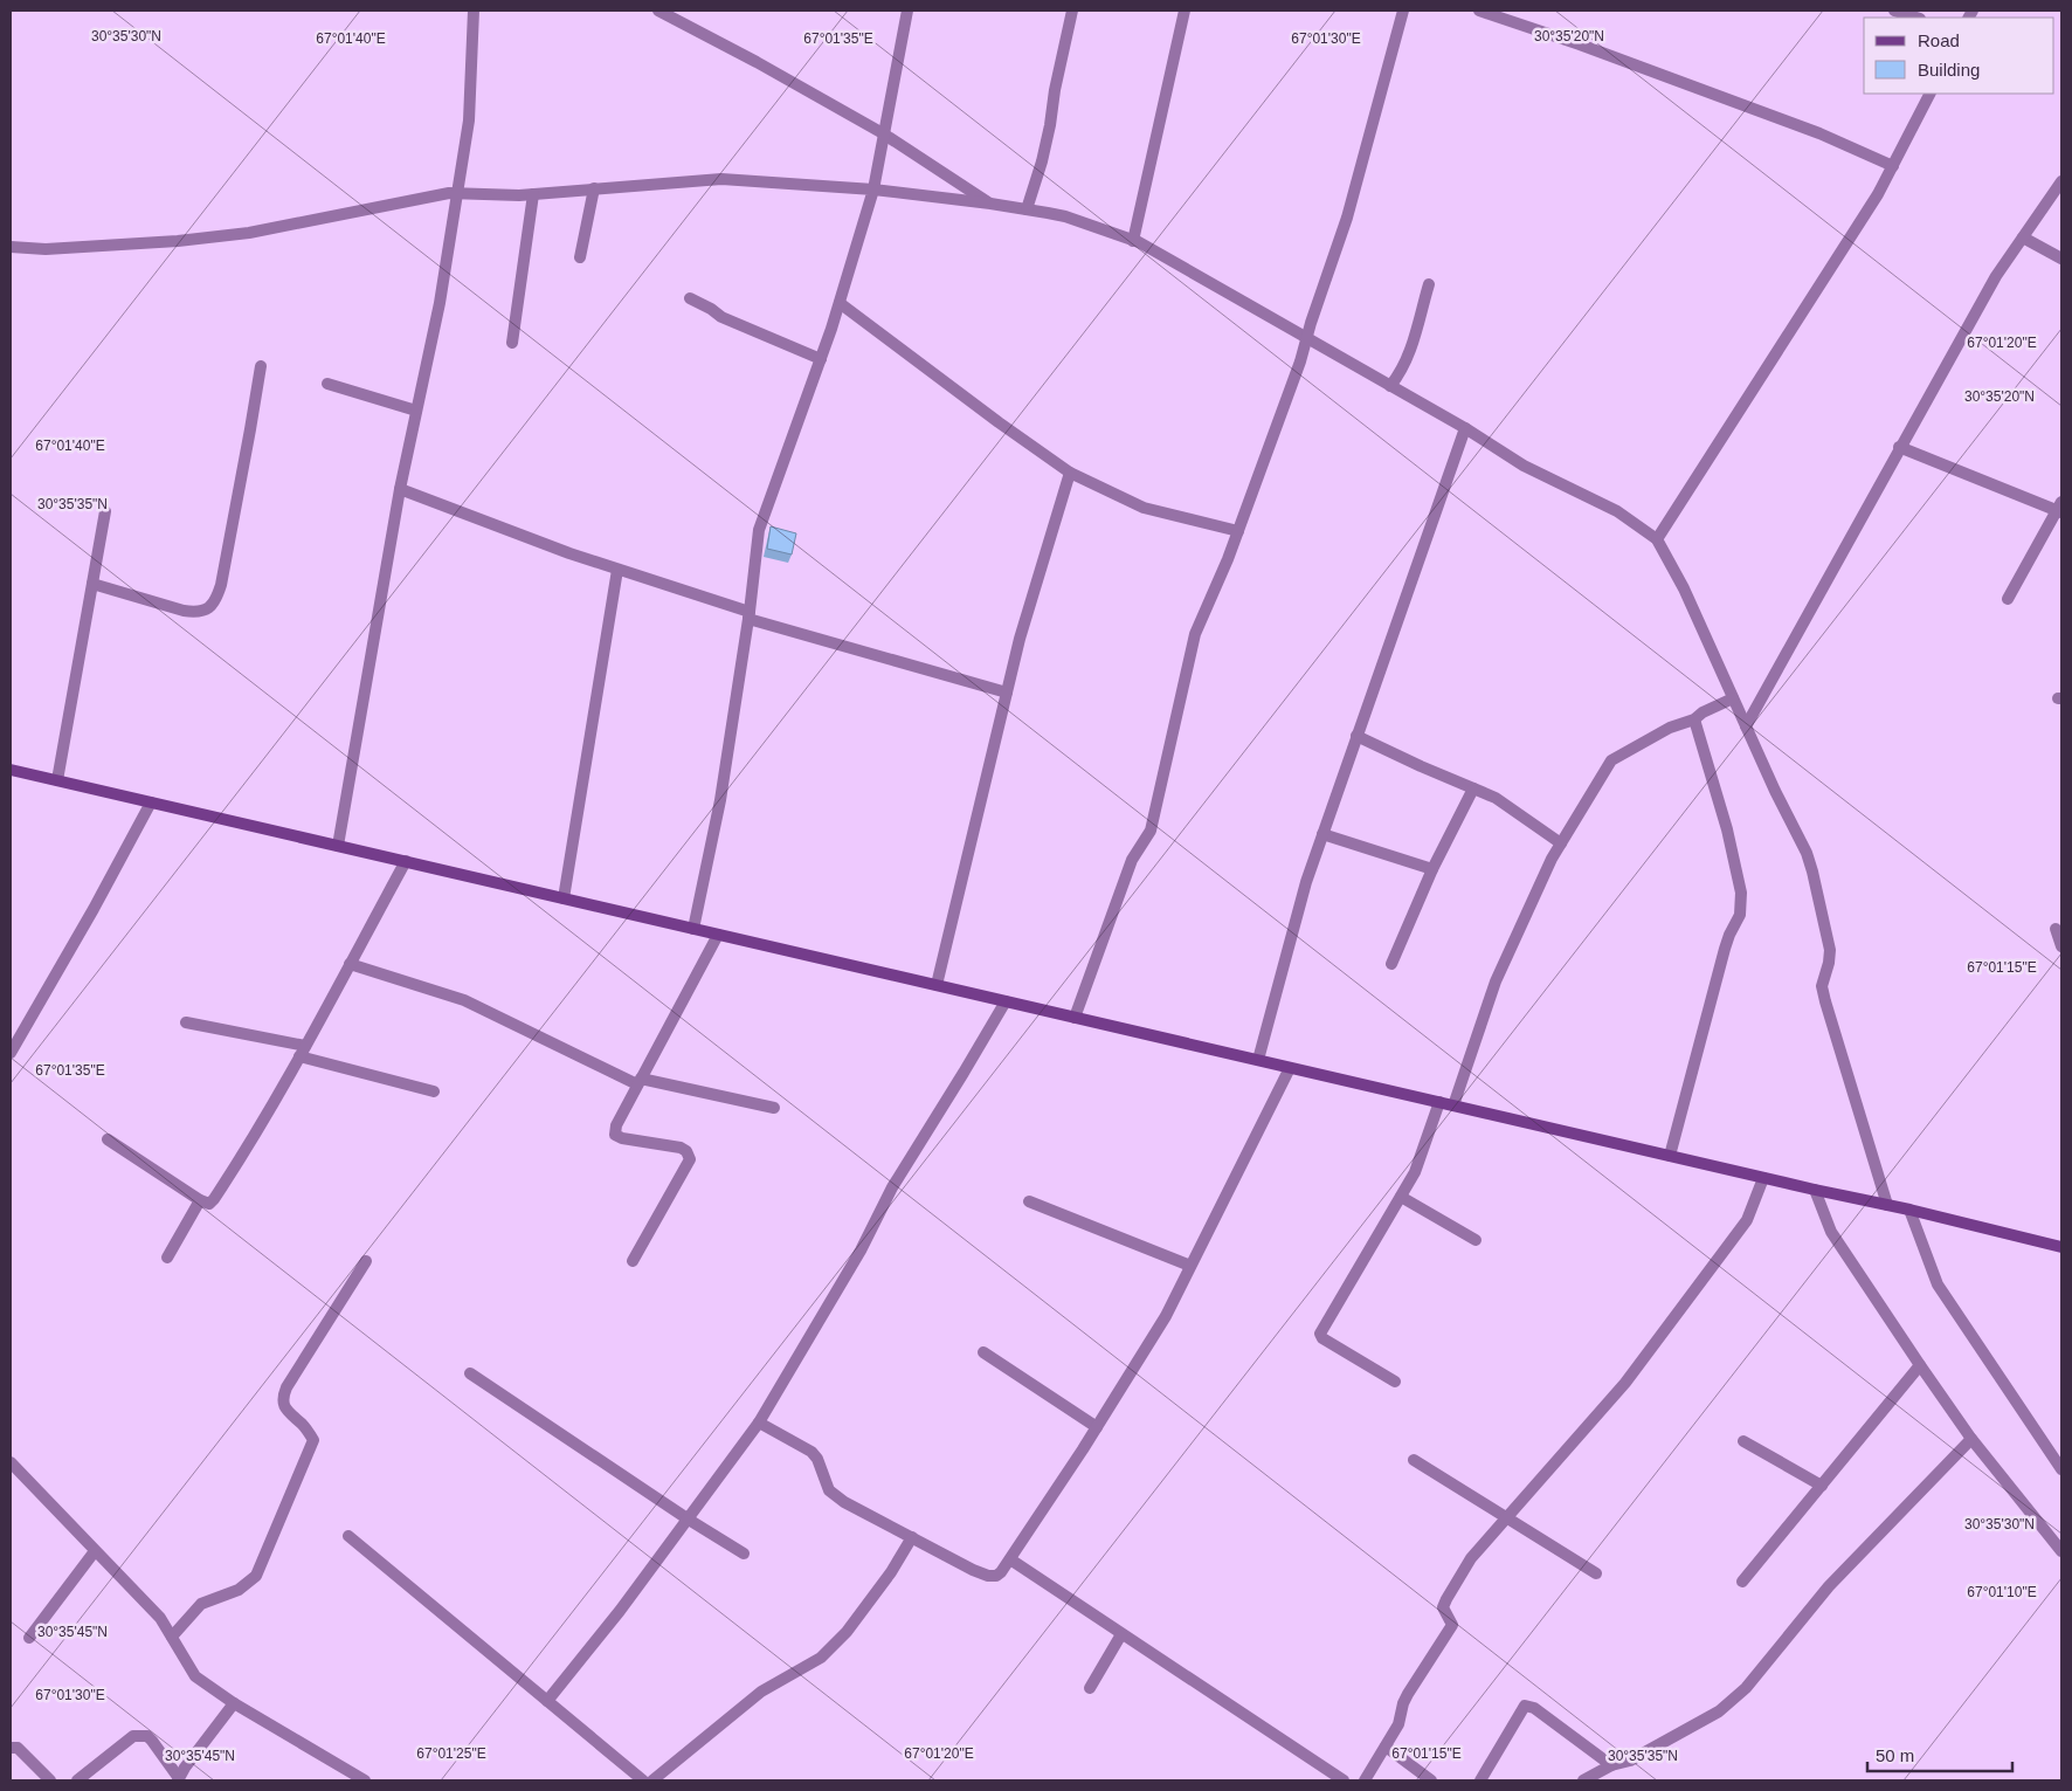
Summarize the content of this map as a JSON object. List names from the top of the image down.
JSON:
{
  "legend": ["Road", "Building"],
  "scale_bar": "50 m",
  "coordinates": [
    "30°35'30\"N",
    "30°35'20\"N",
    "67°01'40\"E",
    "67°01'35\"E",
    "67°01'30\"E",
    "67°01'20\"E",
    "30°35'35\"N",
    "67°01'15\"E",
    "67°01'10\"E",
    "30°35'45\"N",
    "67°01'25\"E"
  ]
}
